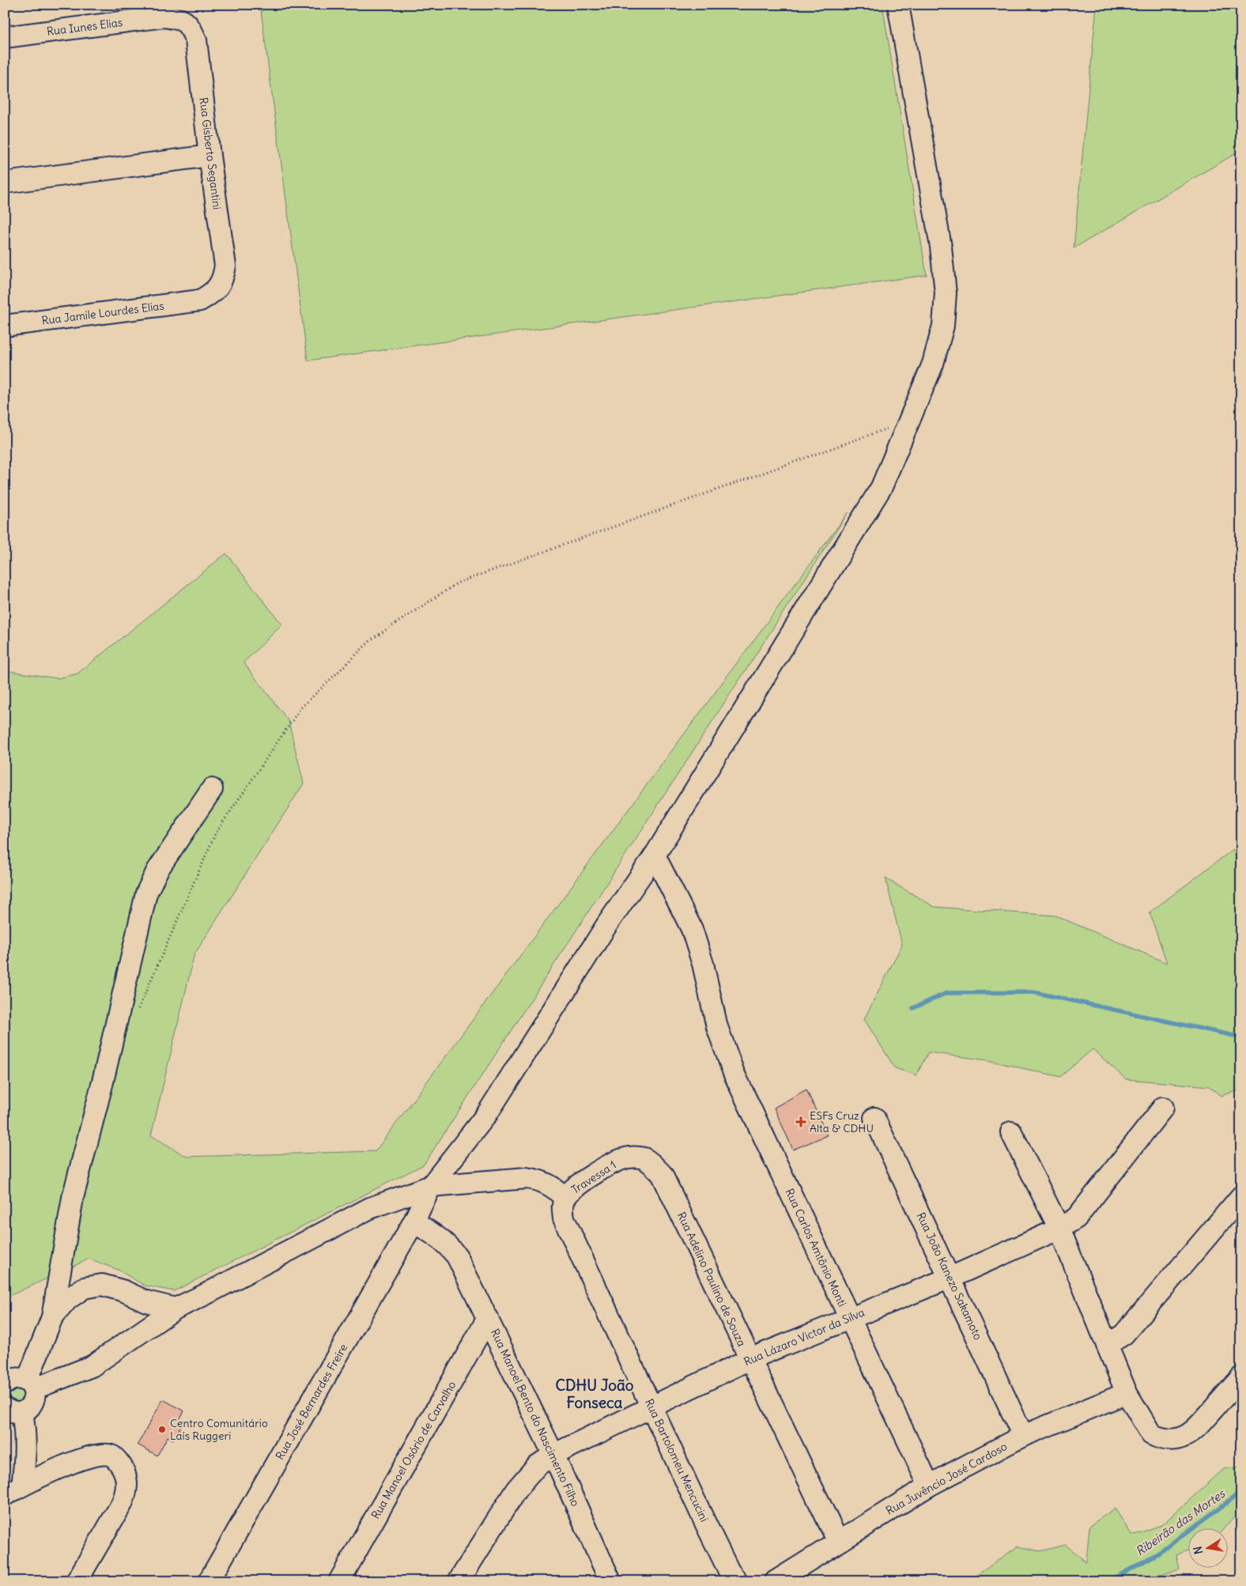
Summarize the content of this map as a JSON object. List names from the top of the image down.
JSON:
{
  "streets": {
    "street": [
      "Rua Iunes Elias",
      "Rua Gisberto Segantini",
      "Rua Jamile Lourdes Elias",
      "Travessa 1",
      "Rua Carlos Amtônio Monti",
      "Rua João Kanezo Sakamoto",
      "Rua Adelino Paulino de Souza",
      "Rua Lázaro Victor da Silva",
      "Rua José Bernardes Freire",
      "Rua Manoel Bento do Nascimento Filho",
      "Rua Manoel Osório de Carvalho",
      "Rua Bartolomeu Mencucini",
      "Rua Juvêncio José Cardoso"
    ]
  },
  "crossings": [
    ["Rua Iunes Elias", "Rua Gisberto Segantini"],
    ["Rua Gisberto Segantini", "Rua Jamile Lourdes Elias"],
    ["Travessa 1", "Rua Adelino Paulino de Souza"],
    ["Travessa 1", "Rua Bartolomeu Mencucini"],
    ["Rua Carlos Amtônio Monti", "Rua Lázaro Victor da Silva"],
    ["Rua Carlos Amtônio Monti", "Rua José Bernardes Freire"],
    ["Rua Carlos Amtônio Monti", "Rua Juvêncio José Cardoso"],
    ["Rua João Kanezo Sakamoto", "Rua Lázaro Victor da Silva"],
    ["Rua João Kanezo Sakamoto", "Rua Juvêncio José Cardoso"],
    ["Rua Adelino Paulino de Souza", "Rua Lázaro Victor da Silva"],
    ["Rua Adelino Paulino de Souza", "Rua Juvêncio José Cardoso"],
    ["Rua Lázaro Victor da Silva", "Rua Manoel Bento do Nascimento Filho"],
    ["Rua Lázaro Victor da Silva", "Rua Bartolomeu Mencucini"],
    ["Rua José Bernardes Freire", "Rua Manoel Bento do Nascimento Filho"],
    ["Rua Manoel Bento do Nascimento Filho", "Rua Manoel Osório de Carvalho"]
  ],
  "districts": ["CDHU João Fonseca"],
  "water": ["Ribeirão das Mortes"],
  "places": {
    "health": ["ESFs Cruz Alta & CDHU"],
    "other": ["Centro Comunitário Laís Ruggeri"]
  },
  "north": "left"
}
